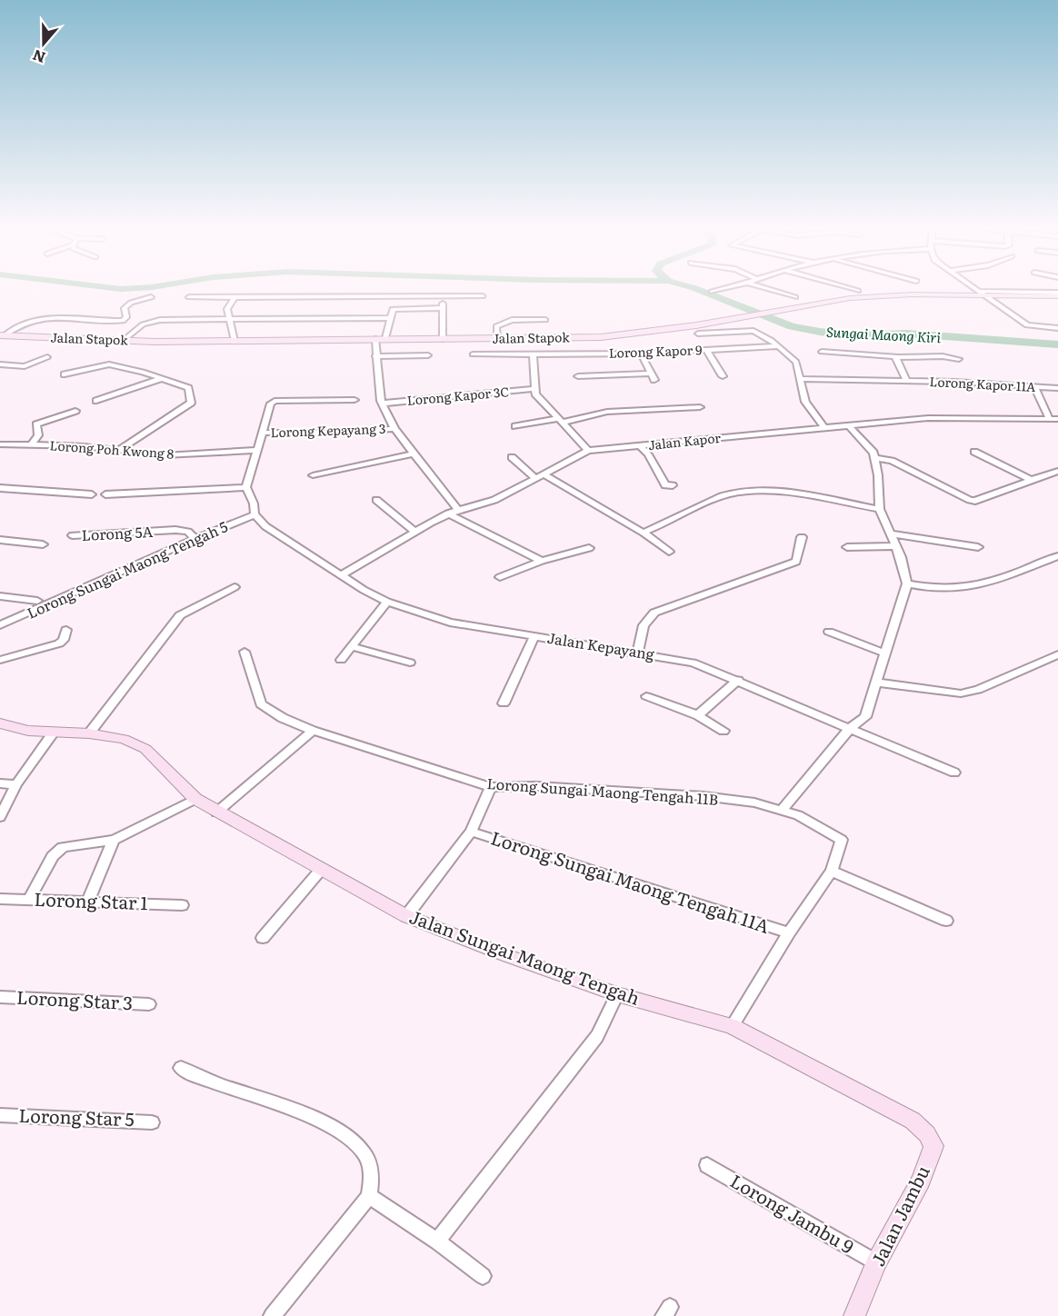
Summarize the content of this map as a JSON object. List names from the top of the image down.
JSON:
{
  "streets": {
    "main road": ["Jalan Stapok", "Jalan Sungai Maong Tengah", "Jalan Jambu"],
    "street": [
      "Lorong Kapor 9",
      "Lorong Kapor 11A",
      "Lorong Kapor 3C",
      "Lorong Kepayang 3",
      "Jalan Kapor",
      "Lorong Poh Kwong 8",
      "Lorong 5A",
      "Lorong Sungai Maong Tengah 5",
      "Jalan Kepayang",
      "Lorong Sungai Maong Tengah 11B",
      "Lorong Sungai Maong Tengah 11A",
      "Lorong Star 1",
      "Lorong Star 3",
      "Lorong Star 5",
      "Lorong Jambu 9"
    ]
  },
  "crossings": [
    ["Lorong Kapor 9", "Lorong Kapor 11A"],
    ["Lorong Kapor 9", "Jalan Kapor"],
    ["Jalan Kapor", "Jalan Kepayang"],
    ["Lorong 5A", "Lorong Sungai Maong Tengah 5"],
    ["Lorong Sungai Maong Tengah 5", "Jalan Kepayang"],
    ["Jalan Sungai Maong Tengah", "Jalan Jambu"],
    ["Lorong Jambu 9", "Jalan Jambu"]
  ],
  "water": ["Sungai Maong Kiri"],
  "north": "bottom"
}
